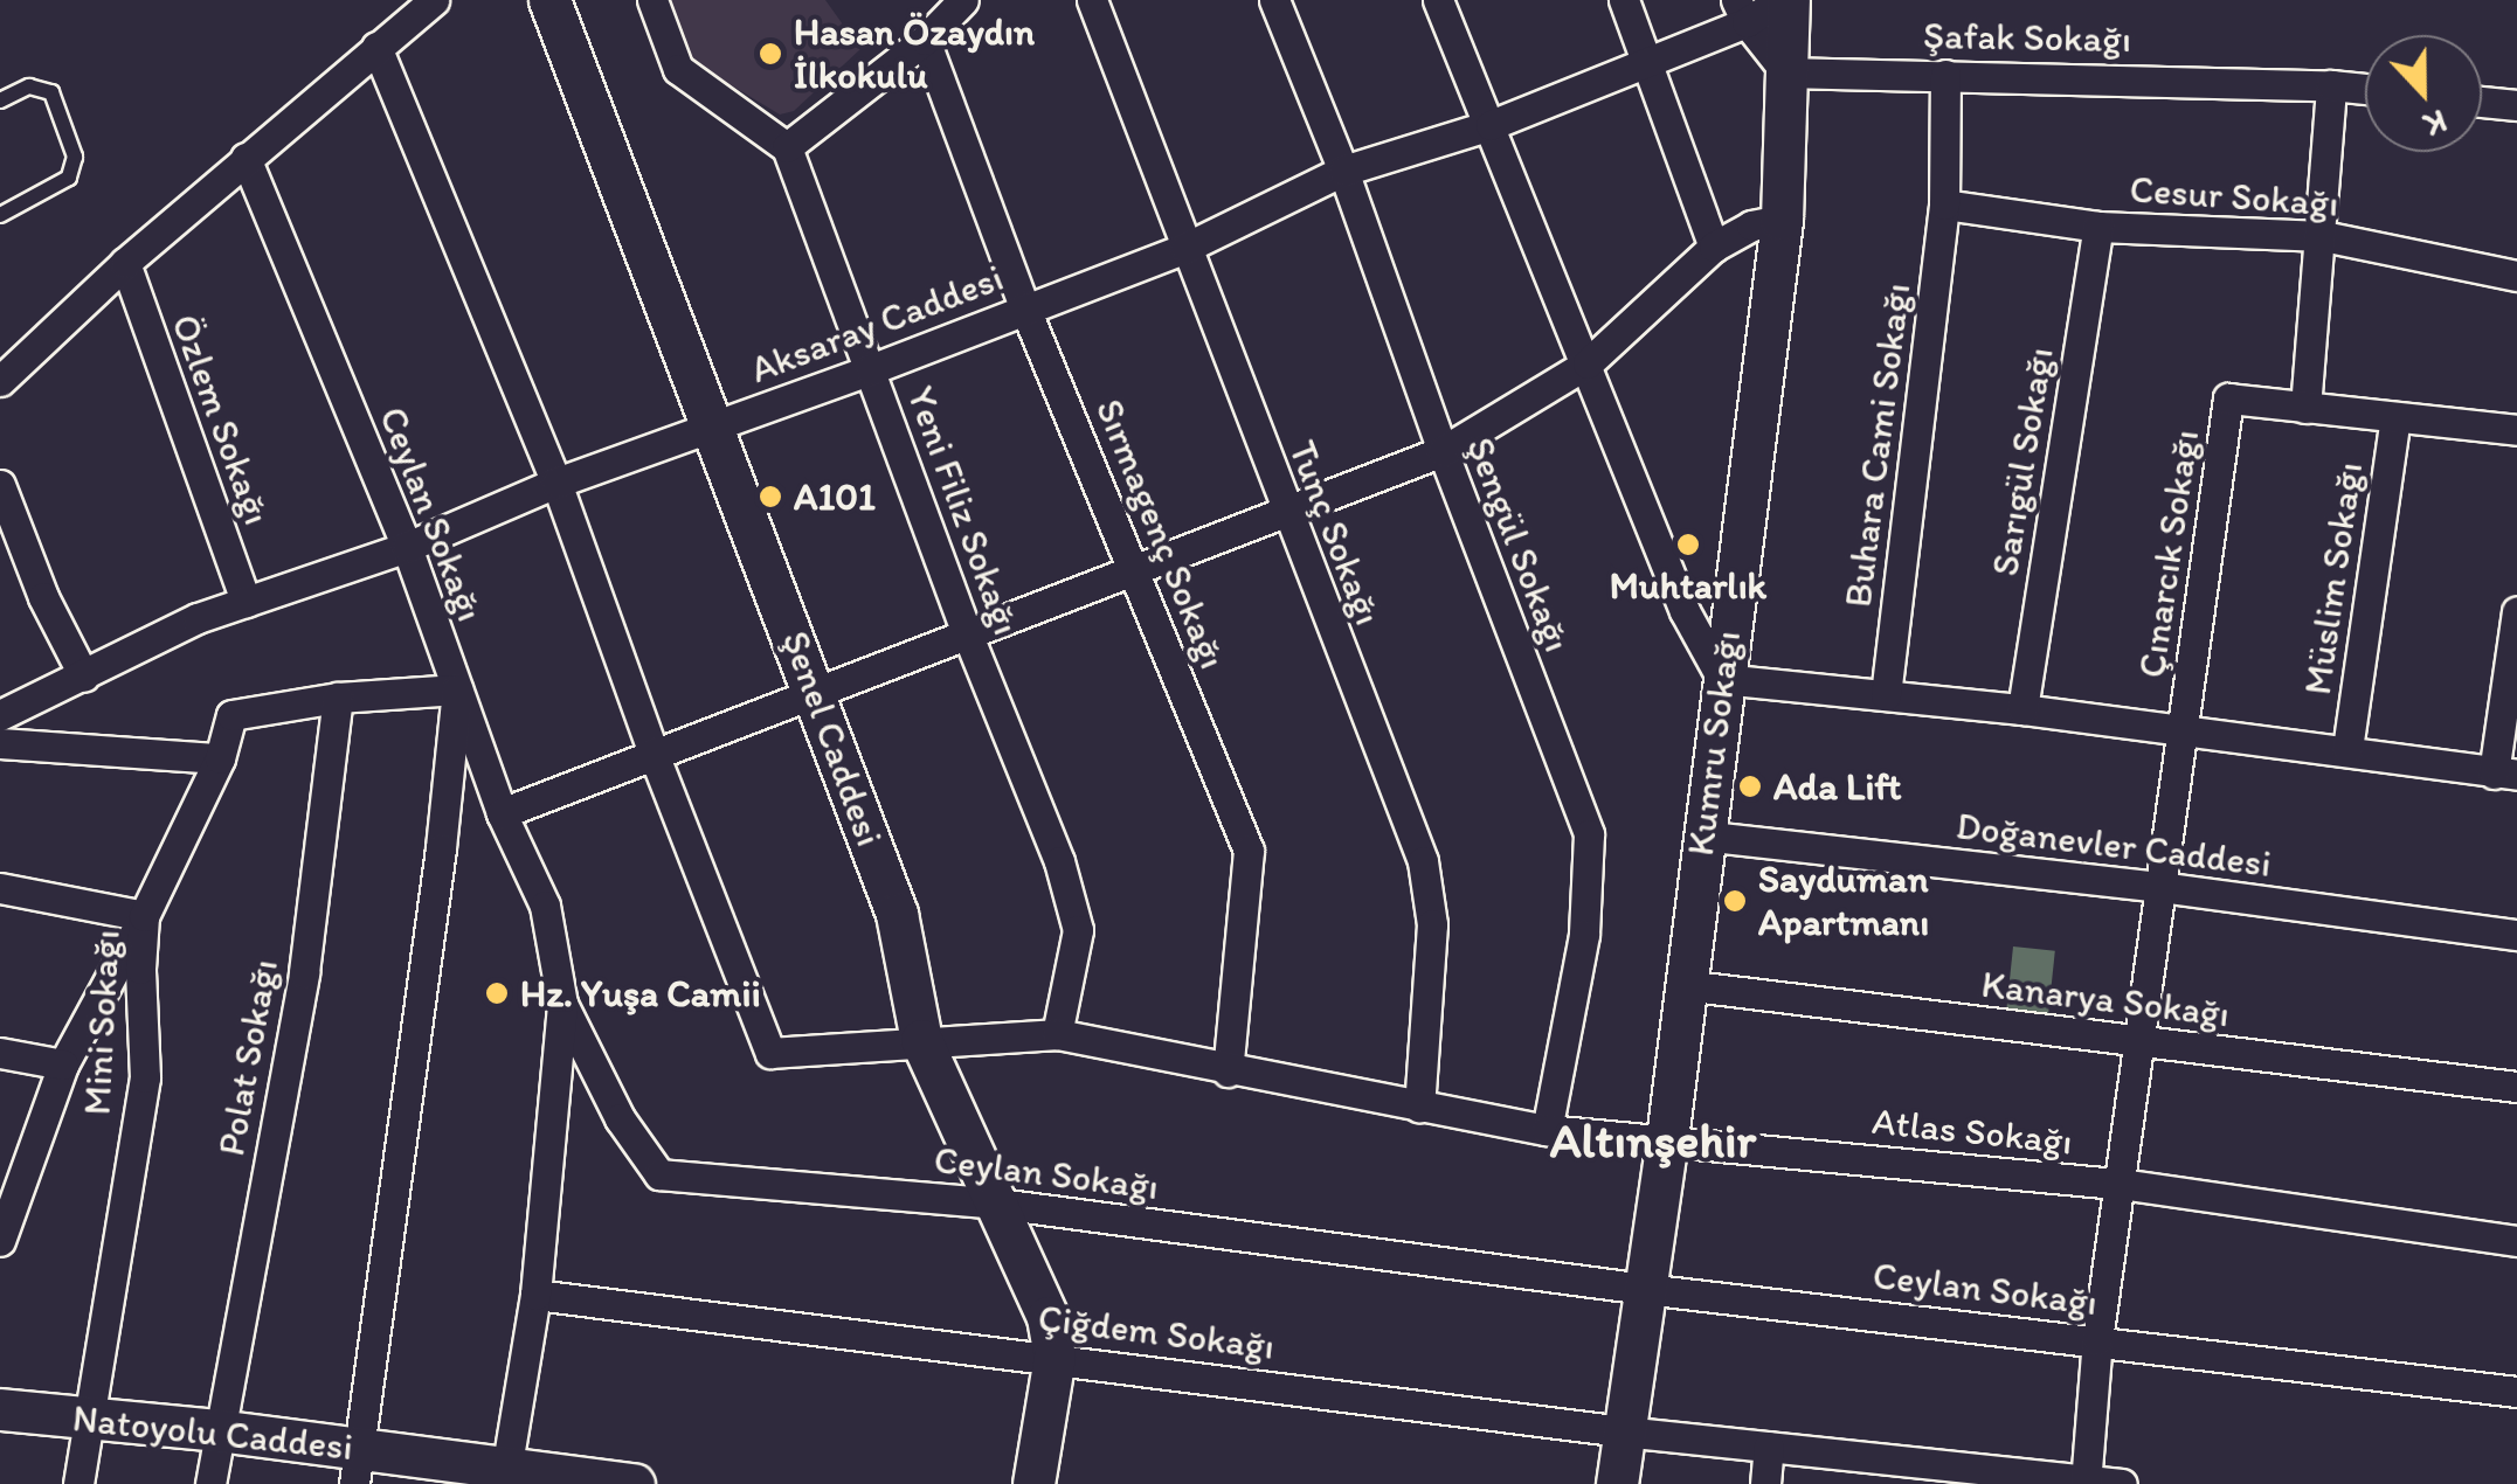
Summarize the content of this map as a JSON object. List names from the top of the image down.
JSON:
{
  "streets": {
    "street": [
      "Şafak Sokağı",
      "Cesur Sokağı",
      "Aksaray Caddesi",
      "Özlem Sokağı",
      "Buhara Cami Sokağı",
      "Sarıgül Sokağı",
      "Yeni Filiz Sokağı",
      "Ceylan Sokağı",
      "Tunç Sokağı",
      "Sırmagenç Sokağı",
      "Şengül Sokağı",
      "Çınarcık Sokağı",
      "Müslim Sokağı",
      "Şenel Caddesi",
      "Kumru Sokağı",
      "Doğanevler Caddesi",
      "Kanarya Sokağı",
      "Mini Sokağı",
      "Polat Sokağı",
      "Atlas Sokağı",
      "Çiğdem Sokağı",
      "Natoyolu Caddesi"
    ]
  },
  "crossings": [
    ["Şafak Sokağı", "Buhara Cami Sokağı"],
    ["Şafak Sokağı", "Kumru Sokağı"],
    ["Cesur Sokağı", "Buhara Cami Sokağı"],
    ["Cesur Sokağı", "Sarıgül Sokağı"],
    ["Aksaray Caddesi", "Özlem Sokağı"],
    ["Aksaray Caddesi", "Yeni Filiz Sokağı"],
    ["Aksaray Caddesi", "Ceylan Sokağı"],
    ["Aksaray Caddesi", "Tunç Sokağı"],
    ["Aksaray Caddesi", "Sırmagenç Sokağı"],
    ["Aksaray Caddesi", "Şengül Sokağı"],
    ["Aksaray Caddesi", "Şenel Caddesi"],
    ["Aksaray Caddesi", "Kumru Sokağı"],
    ["Yeni Filiz Sokağı", "Atlas Sokağı"],
    ["Ceylan Sokağı", "Şenel Caddesi"],
    ["Ceylan Sokağı", "Kumru Sokağı"],
    ["Tunç Sokağı", "Atlas Sokağı"],
    ["Sırmagenç Sokağı", "Atlas Sokağı"],
    ["Şengül Sokağı", "Atlas Sokağı"],
    ["Çınarcık Sokağı", "Müslim Sokağı"],
    ["Şenel Caddesi", "Atlas Sokağı"],
    ["Şenel Caddesi", "Çiğdem Sokağı"],
    ["Kumru Sokağı", "Doğanevler Caddesi"],
    ["Kumru Sokağı", "Kanarya Sokağı"],
    ["Kumru Sokağı", "Atlas Sokağı"],
    ["Kumru Sokağı", "Çiğdem Sokağı"],
    ["Mini Sokağı", "Polat Sokağı"],
    ["Mini Sokağı", "Natoyolu Caddesi"],
    ["Polat Sokağı", "Natoyolu Caddesi"]
  ],
  "districts": ["Altınşehir"],
  "places": [
    "Hasan Özaydın İlkokulu",
    "A101",
    "Muhtarlık",
    "Ada Lift",
    "Sayduman Apartmanı",
    "Hz. Yuşa Camii"
  ],
  "north": "bottom"
}
